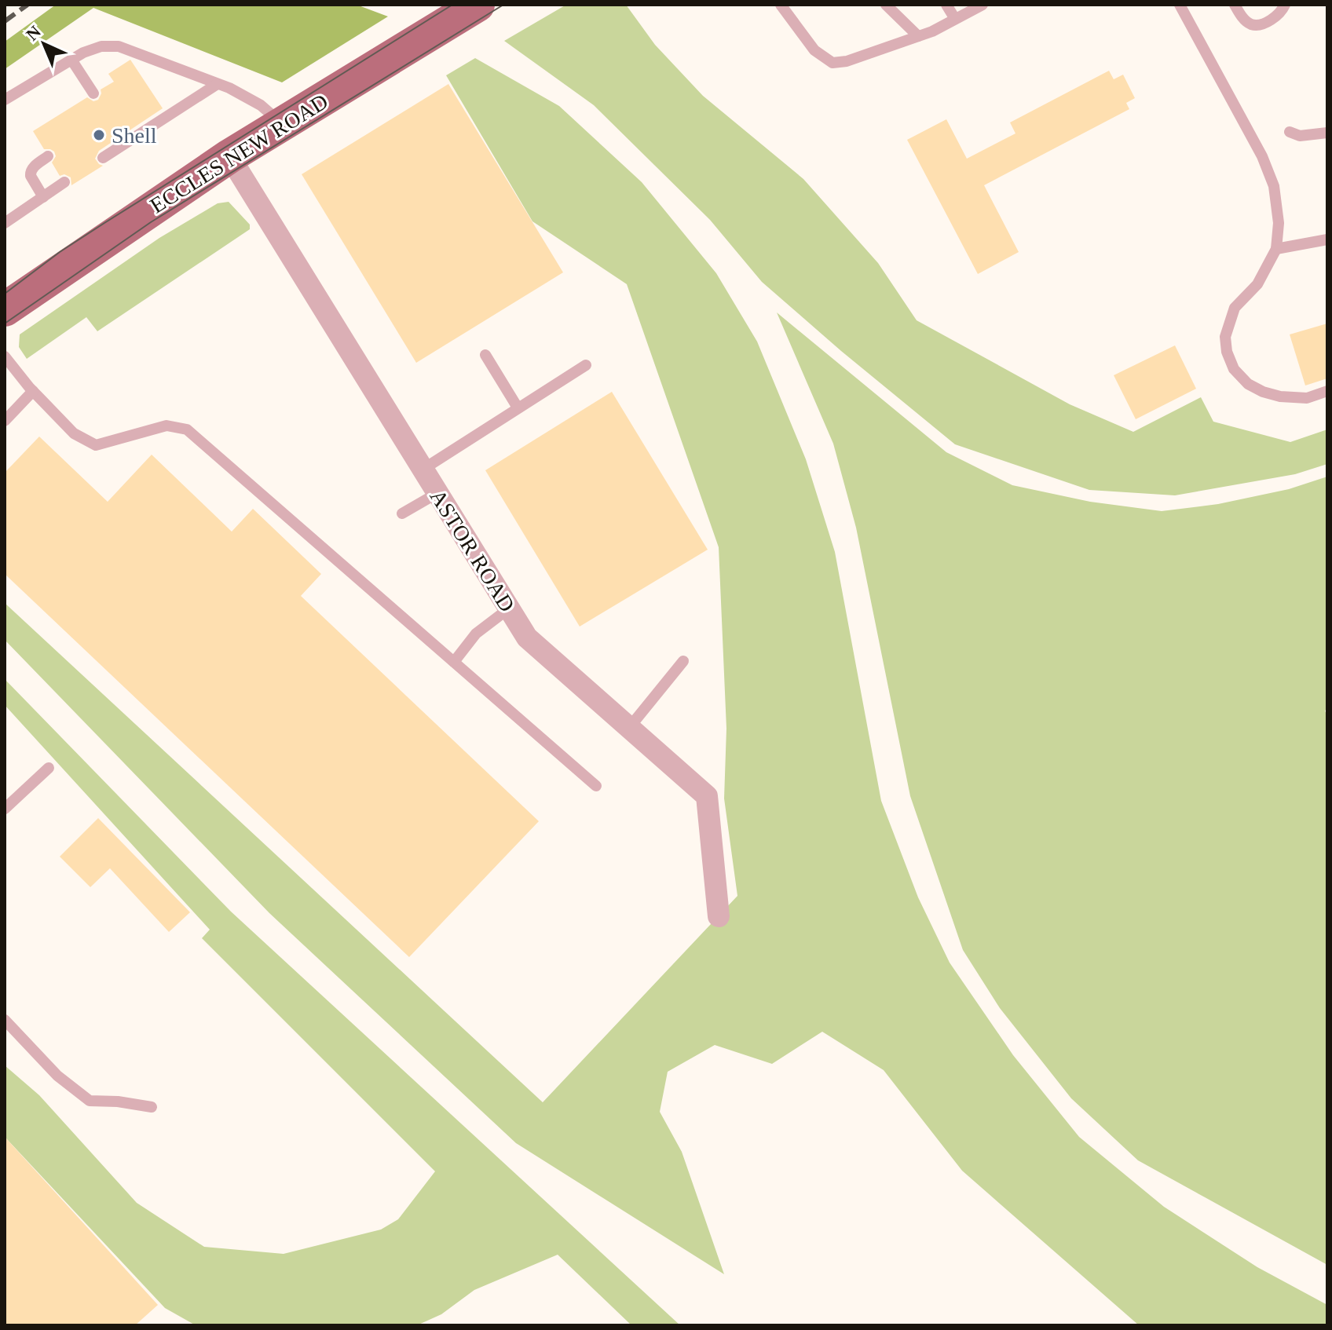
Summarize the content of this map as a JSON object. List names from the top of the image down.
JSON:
{
  "streets": {
    "main road": ["ECCLES NEW ROAD"],
    "street": ["ASTOR ROAD"]
  },
  "crossings": [
    ["ECCLES NEW ROAD", "ASTOR ROAD"]
  ],
  "places": ["Shell"],
  "north": "top left"
}
